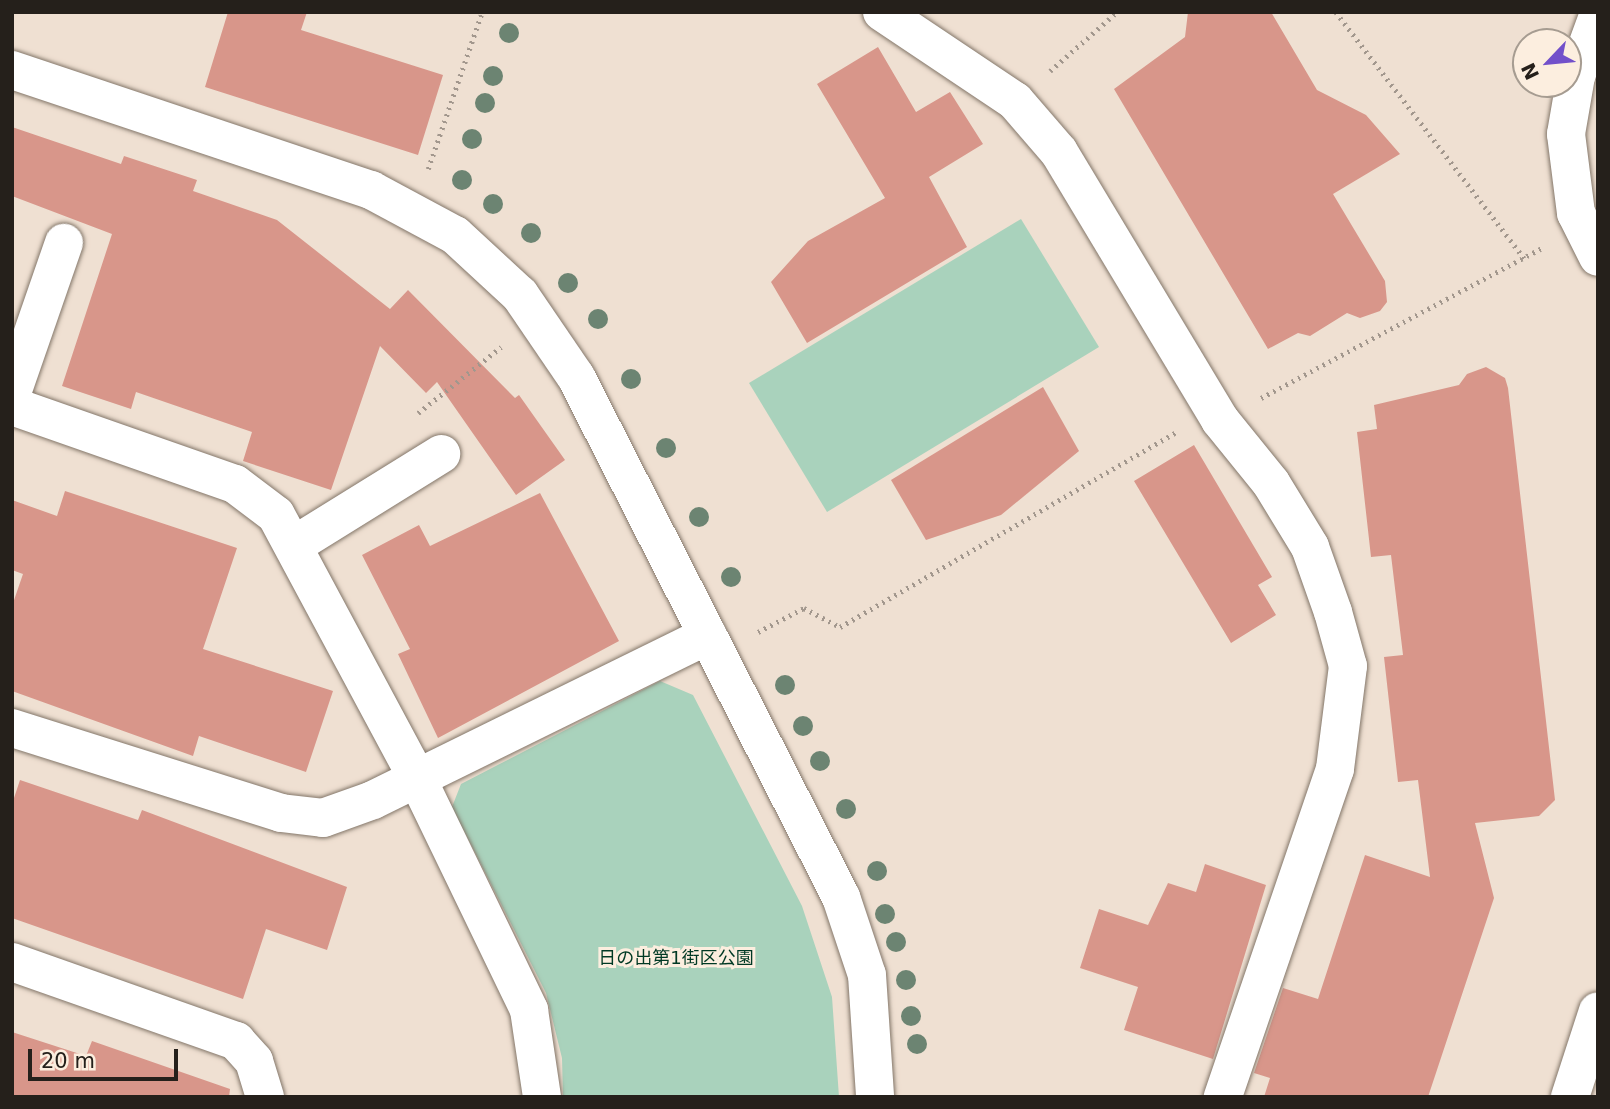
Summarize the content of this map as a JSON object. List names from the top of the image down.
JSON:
{
  "parks": ["日の出第1街区公園"],
  "scale_bar": "20 m",
  "north": "bottom left"
}
